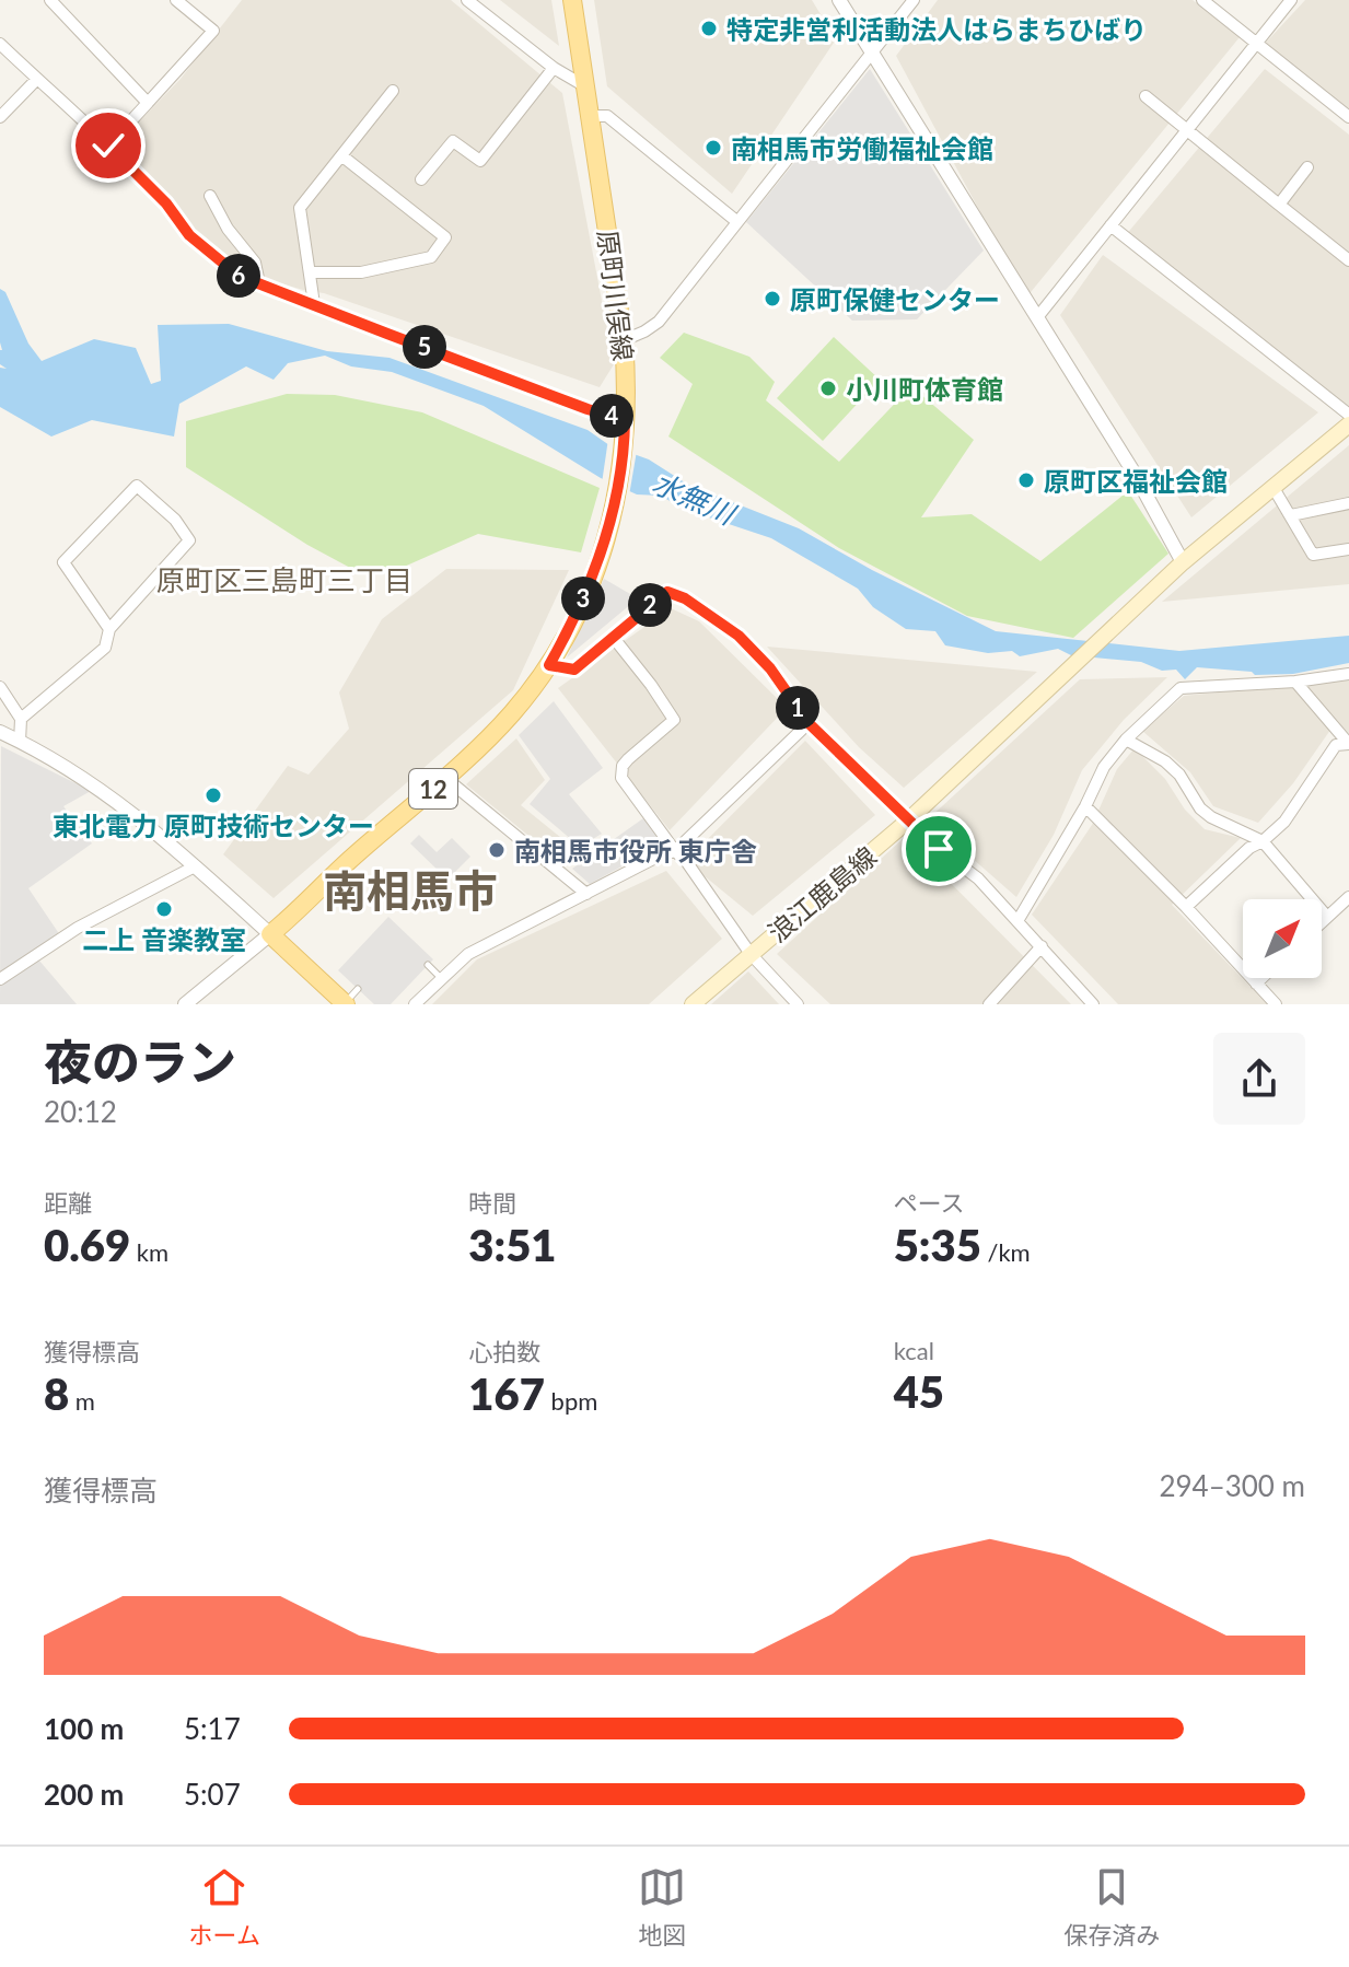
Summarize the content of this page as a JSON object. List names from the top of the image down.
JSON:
{
  "streets": {
    "main road": ["原町川俣線", "12", "浪江鹿島線"]
  },
  "districts": ["原町区三島町三丁目", "南相馬市"],
  "water": ["水無川"],
  "places": [
    "特定非営利活動法人はらまちひばり",
    "南相馬市労働福祉会館",
    "原町保健センター",
    "小川町体育館",
    "原町区福祉会館",
    "東北電力 原町技術センター",
    "南相馬市役所 東庁舎",
    "二上 音楽教室"
  ],
  "north": "top right",
  "page": {
    "pins": [
      "6",
      "5",
      "4",
      "3",
      "2",
      "1"
    ],
    "heading": ["夜のラン", "20:12"],
    "stats": [
      ["距離", "0.69 km"],
      ["時間", "3:51"],
      ["ペース", "5:35 /km"],
      ["獲得標高", "8 m"],
      ["心拍数", "167 bpm"],
      ["kcal", "45"]
    ],
    "chart": ["獲得標高", "294–300 m"],
    "list": [
      {
        "name": "100 m",
        "note": "5:17"
      },
      {
        "name": "200 m",
        "note": "5:07"
      }
    ],
    "tabs": ["ホーム", "地図", "保存済み"]
  }
}
